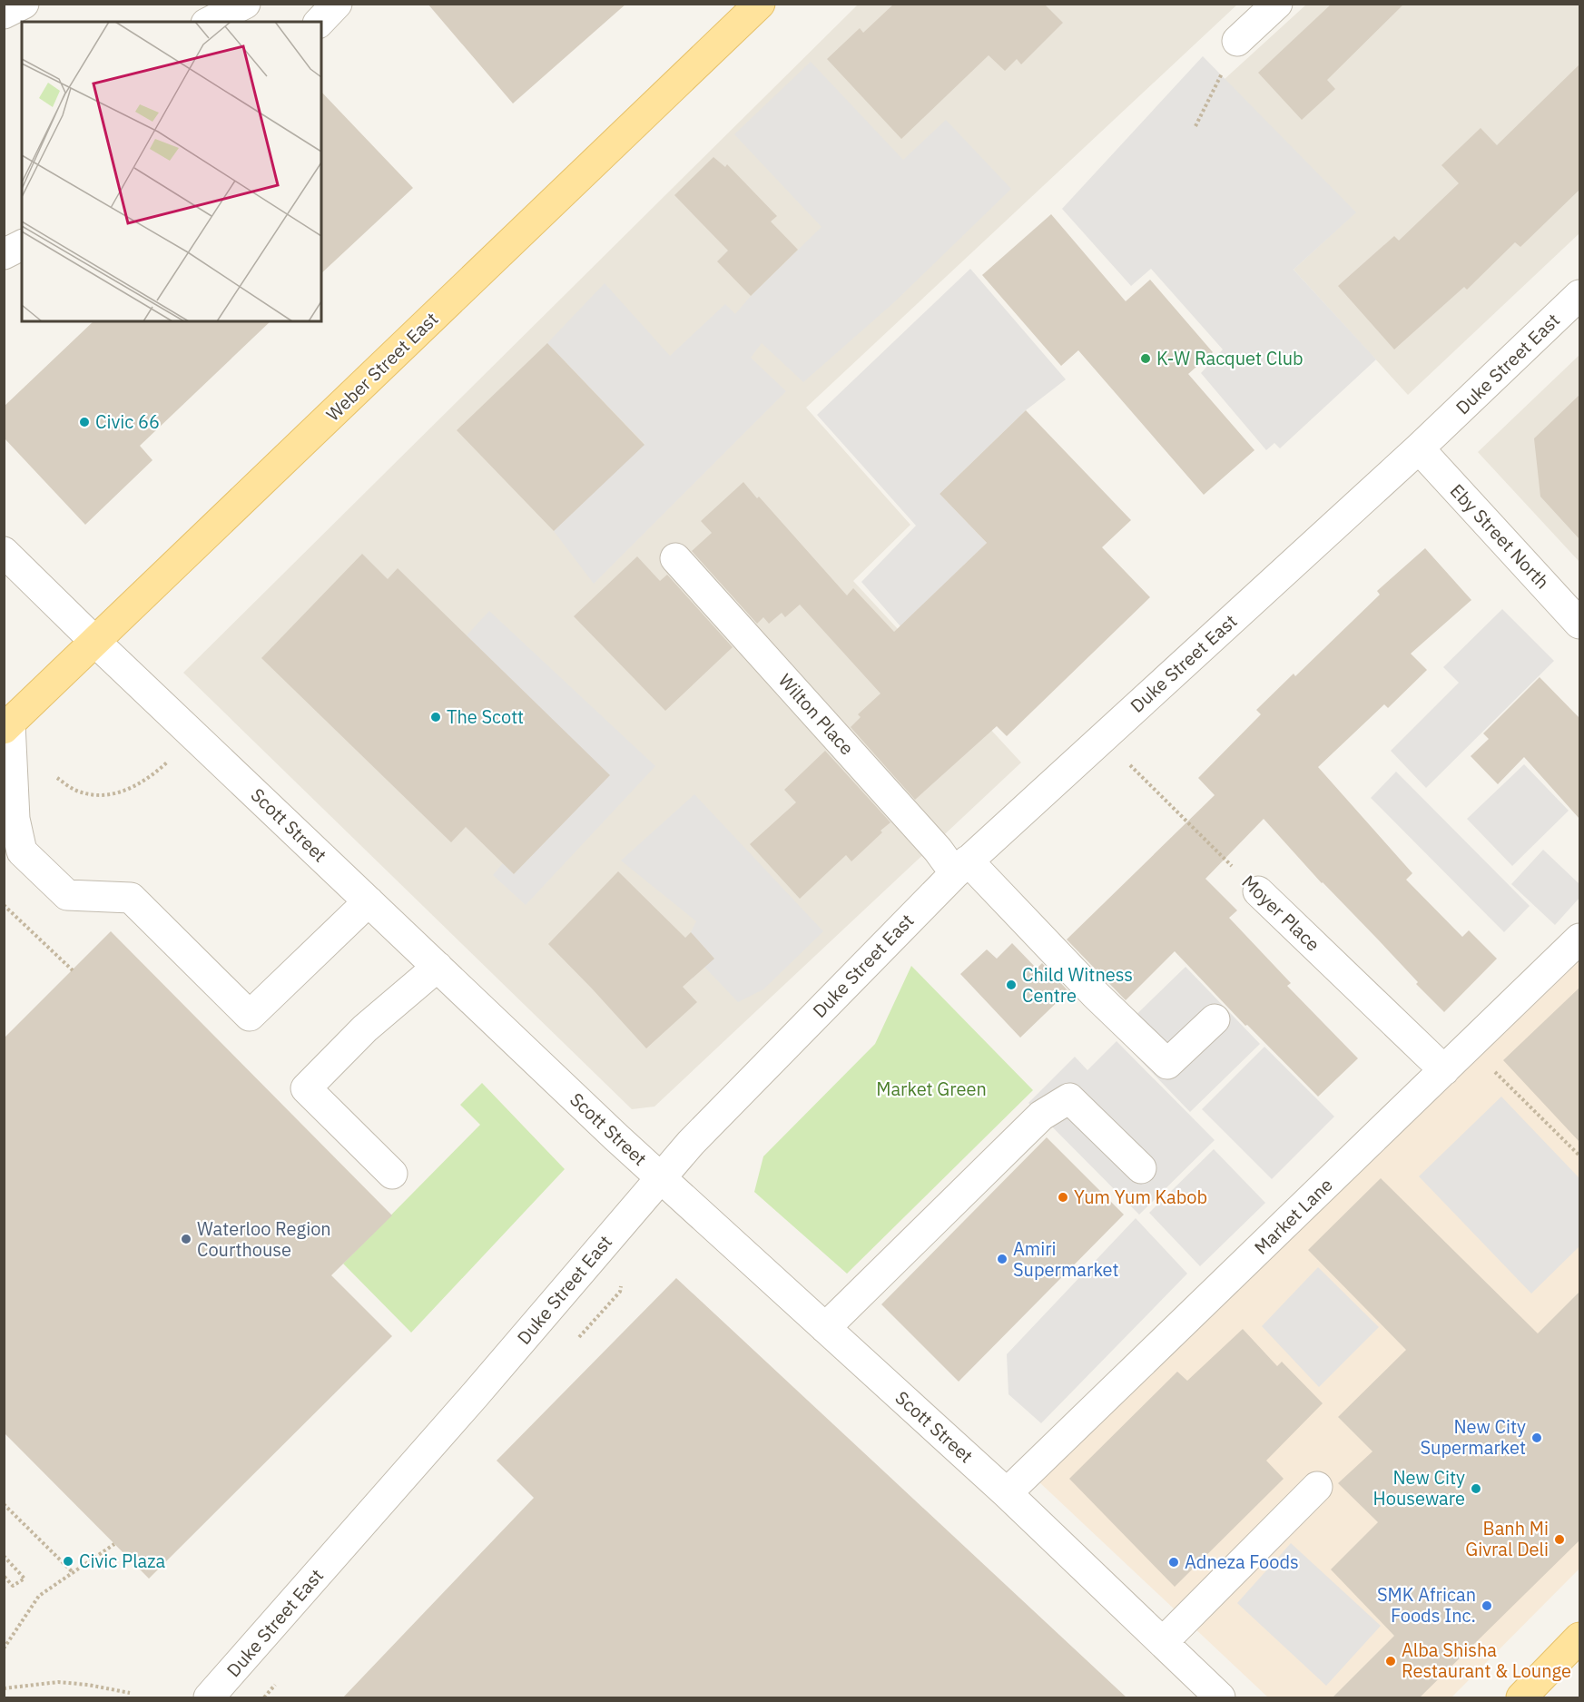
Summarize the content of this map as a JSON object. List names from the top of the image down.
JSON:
{
  "streets": {
    "main road": ["Weber Street East"],
    "street": [
      "Duke Street East",
      "Eby Street North",
      "Wilton Place",
      "Scott Street",
      "Moyer Place",
      "Market Lane"
    ]
  },
  "crossings": [
    ["Duke Street East", "Eby Street North"],
    ["Duke Street East", "Wilton Place"],
    ["Duke Street East", "Scott Street"],
    ["Weber Street East", "Scott Street"],
    ["Scott Street", "Market Lane"],
    ["Moyer Place", "Market Lane"]
  ],
  "parks": ["Market Green"],
  "places": [
    "K-W Racquet Club",
    "Civic 66",
    "The Scott",
    "Child Witness Centre",
    "Yum Yum Kabob",
    "Waterloo Region Courthouse",
    "Amiri Supermarket",
    "New City Supermarket",
    "New City Houseware",
    "Banh Mi Givral Deli",
    "Civic Plaza",
    "Adneza Foods",
    "SMK African Foods Inc.",
    "Alba Shisha Restaurant & Lounge"
  ]
}
